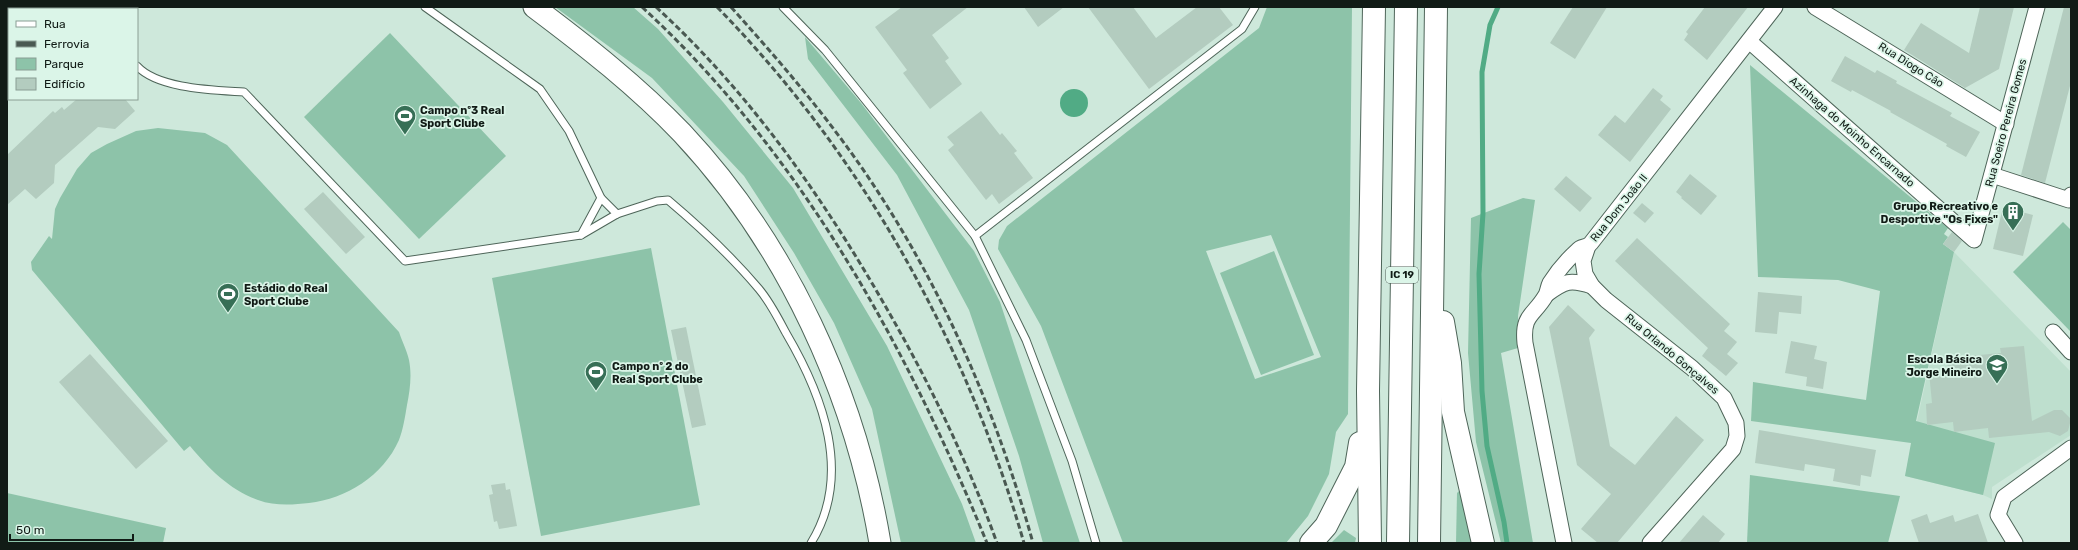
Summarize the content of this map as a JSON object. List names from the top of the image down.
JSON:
{
  "streets": {
    "highway": ["IC 19"],
    "street": [
      "Rua Diogo Cão",
      "Rua Soeiro Pereira Gomes",
      "Azinhaga do Moinho Encarnado",
      "Rua Dom João II",
      "Rua Orlando Gonçalves"
    ]
  },
  "crossings": [
    ["Rua Diogo Cão", "Rua Soeiro Pereira Gomes"],
    ["Rua Soeiro Pereira Gomes", "Azinhaga do Moinho Encarnado"],
    ["Azinhaga do Moinho Encarnado", "Rua Dom João II"],
    ["Rua Dom João II", "Rua Orlando Gonçalves"]
  ],
  "places": {
    "sports": ["Campo nº3 Real Sport Clube", "Estádio do Real Sport Clube", "Campo nº 2 do Real Sport Clube"],
    "building": ["Grupo Recreativo e Desportive \"Os Fixes\""],
    "school or university": ["Escola Básica Jorge Mineiro"]
  },
  "legend": [
    "Rua",
    "Ferrovia",
    "Parque",
    "Edifício"
  ],
  "scale_bar": "50 m"
}
